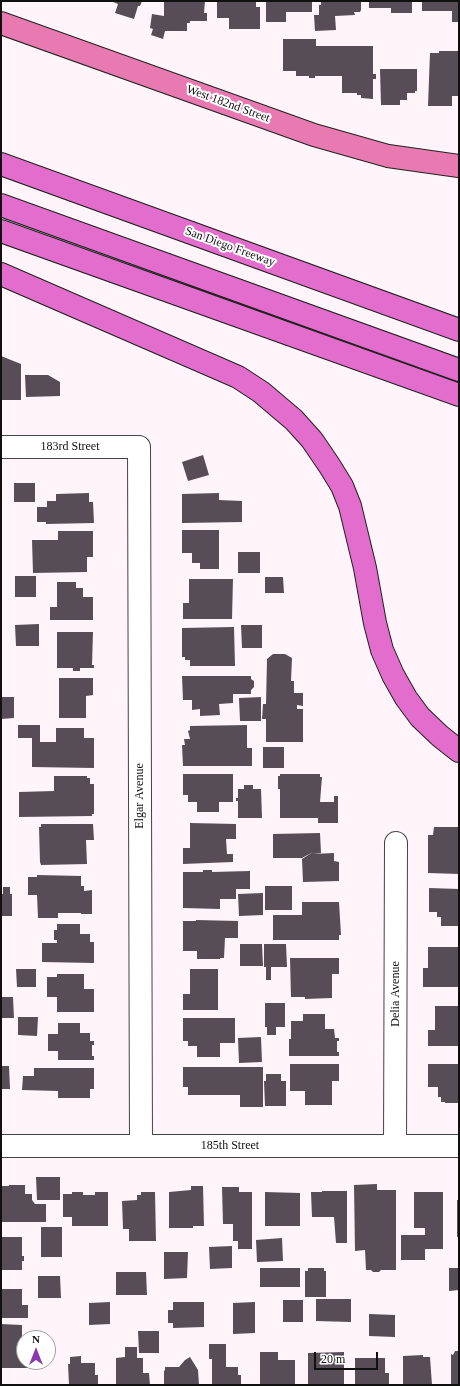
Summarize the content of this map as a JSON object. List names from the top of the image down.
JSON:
{
  "streets": {
    "highway": ["San Diego Freeway"],
    "main road": ["West 182nd Street"],
    "street": [
      "183rd Street",
      "Elgar Avenue",
      "Delia Avenue",
      "185th Street"
    ]
  },
  "crossings": [
    ["183rd Street", "Elgar Avenue"],
    ["Elgar Avenue", "185th Street"],
    ["Delia Avenue", "185th Street"]
  ],
  "scale_bar": "20 m",
  "north": "top"
}
